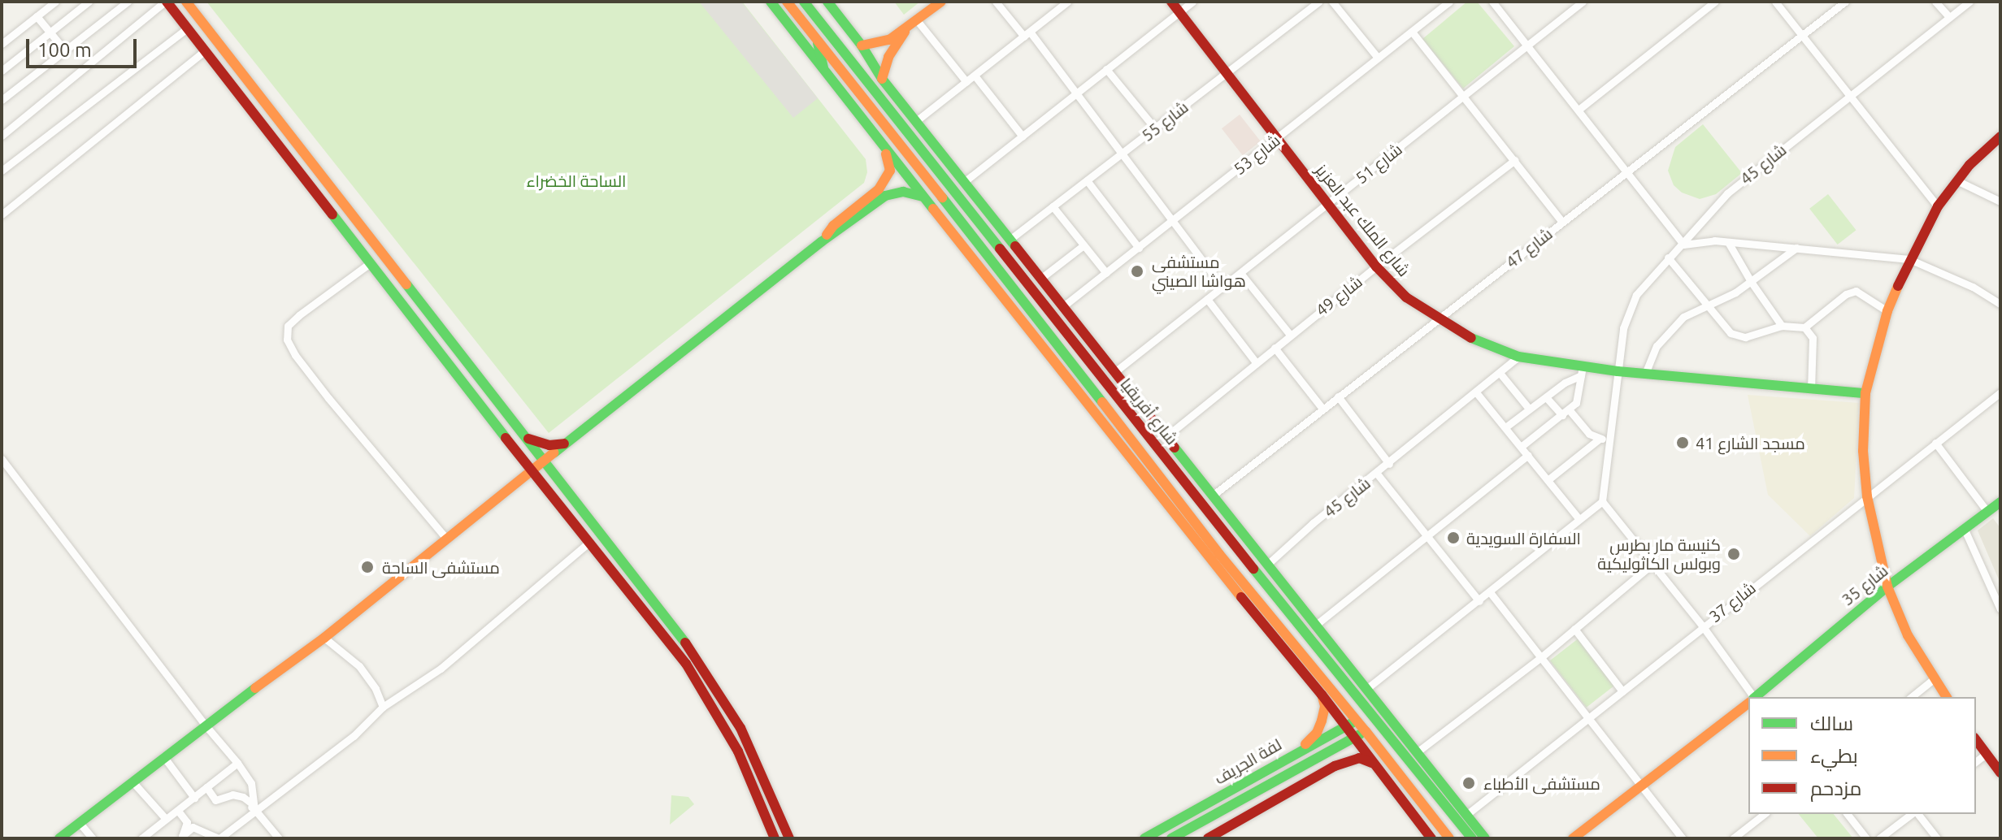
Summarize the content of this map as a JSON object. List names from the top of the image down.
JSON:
{
  "streets": {
    "main road": [
      "شارع الملك عبد العزيز",
      "شارع أفريقيا",
      "شارع 35",
      "لفة الجريف"
    ],
    "street": [
      "شارع 55",
      "شارع 53",
      "شارع 51",
      "شارع 45",
      "شارع 47",
      "شارع 49",
      "شارع 37"
    ]
  },
  "crossings": [
    ["شارع 55", "شارع الملك عبد العزيز"],
    ["شارع 55", "شارع أفريقيا"],
    ["شارع 53", "شارع الملك عبد العزيز"],
    ["شارع 53", "شارع أفريقيا"],
    ["شارع 51", "شارع الملك عبد العزيز"],
    ["شارع 51", "شارع أفريقيا"],
    ["شارع 45", "شارع الملك عبد العزيز"],
    ["شارع 45", "شارع أفريقيا"],
    ["شارع الملك عبد العزيز", "شارع 47"],
    ["شارع الملك عبد العزيز", "شارع 49"],
    ["شارع 47", "شارع أفريقيا"],
    ["شارع 49", "شارع أفريقيا"],
    ["شارع أفريقيا", "شارع 37"],
    ["شارع أفريقيا", "لفة الجريف"]
  ],
  "parks": ["الساحة الخضراء"],
  "places": [
    "مستشفى هواشا الصيني",
    "مسجد الشارع 41",
    "السفارة السويدية",
    "كنيسة مار بطرس وبولس الكاثوليكية",
    "مستشفى الساحة",
    "مستشفی الأطباء"
  ],
  "legend": ["سالك", "بطيء", "مزدحم"],
  "scale_bar": "100 m"
}
